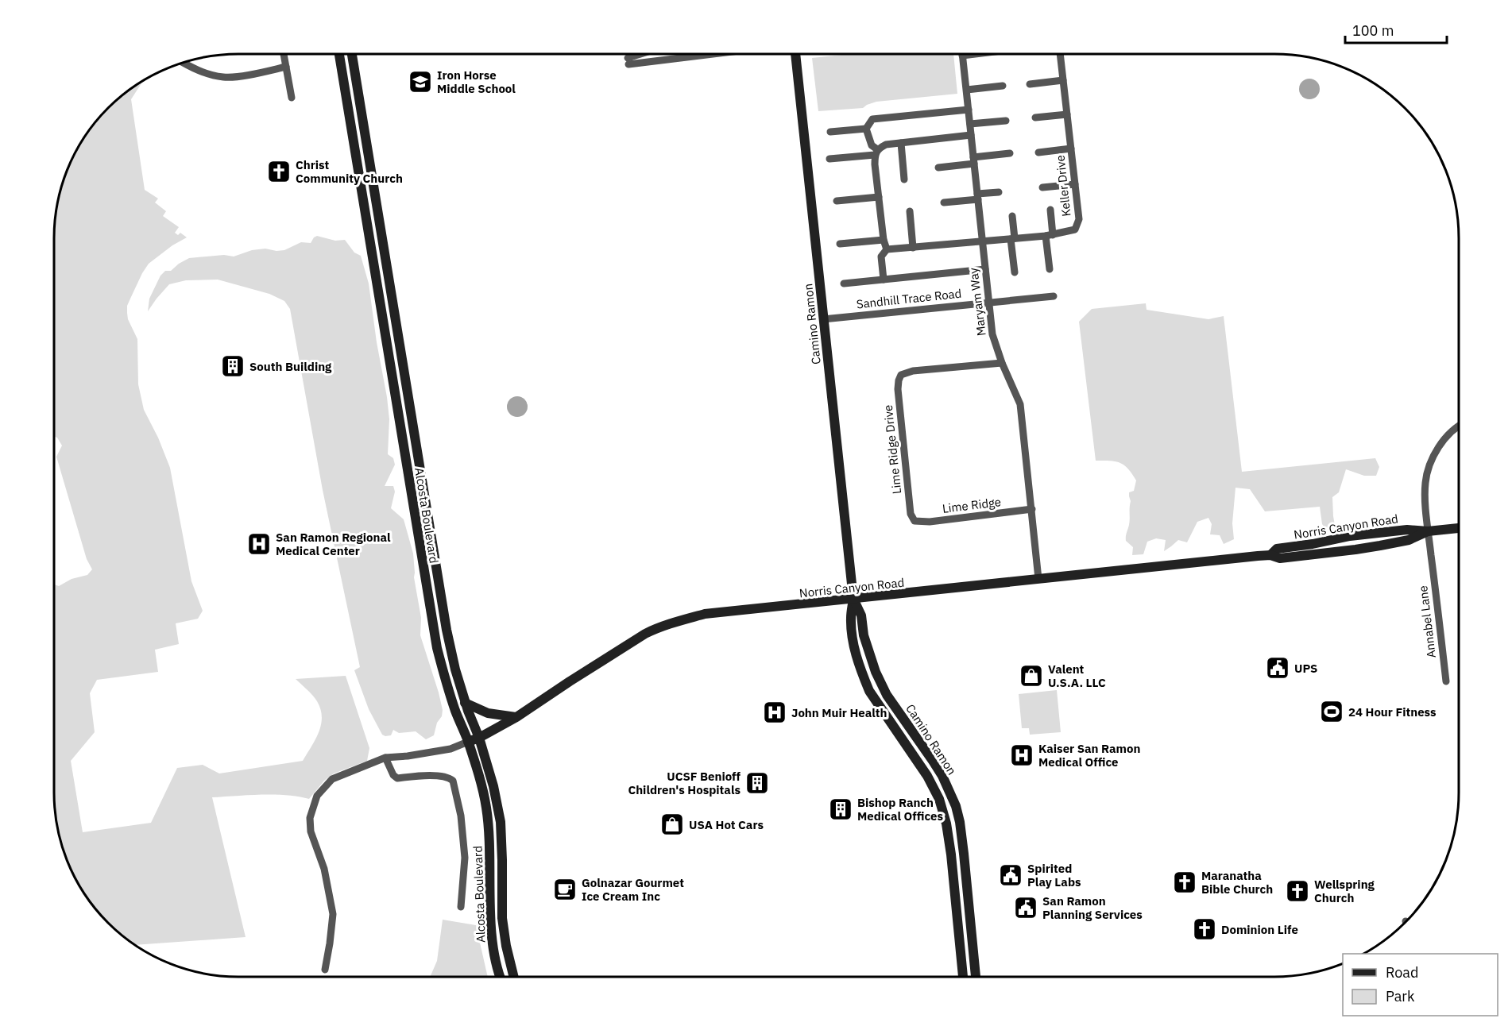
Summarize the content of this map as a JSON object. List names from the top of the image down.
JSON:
{
  "streets": {
    "main road": ["Camino Ramon", "Alcosta Boulevard", "Norris Canyon Road"],
    "street": [
      "Keller Drive",
      "Sandhill Trace Road",
      "Maryam Way",
      "Lime Ridge Drive",
      "Lime Ridge",
      "Annabel Lane"
    ]
  },
  "crossings": [
    ["Keller Drive", "Maryam Way"],
    ["Sandhill Trace Road", "Maryam Way"],
    ["Sandhill Trace Road", "Camino Ramon"],
    ["Maryam Way", "Lime Ridge Drive"],
    ["Maryam Way", "Lime Ridge"],
    ["Maryam Way", "Norris Canyon Road"],
    ["Camino Ramon", "Norris Canyon Road"],
    ["Lime Ridge Drive", "Lime Ridge"],
    ["Alcosta Boulevard", "Norris Canyon Road"],
    ["Norris Canyon Road", "Annabel Lane"]
  ],
  "places": {
    "school or university": ["Iron Horse Middle School"],
    "church": [
      "Christ Community Church",
      "Maranatha Bible Church",
      "Wellspring Church",
      "Dominion Life"
    ],
    "building": ["South Building", "UCSF Benioff Children's Hospitals", "Bishop Ranch Medical Offices"],
    "hospital": ["San Ramon Regional Medical Center", "John Muir Health", "Kaiser San Ramon Medical Office"],
    "public building": ["UPS", "Spirited Play Labs", "San Ramon Planning Services"],
    "shop": ["Valent U.S.A. LLC", "USA Hot Cars"],
    "sports": ["24 Hour Fitness"],
    "cafe": ["Golnazar Gourmet Ice Cream Inc"]
  },
  "legend": ["Road", "Park"],
  "scale_bar": "100 m"
}
